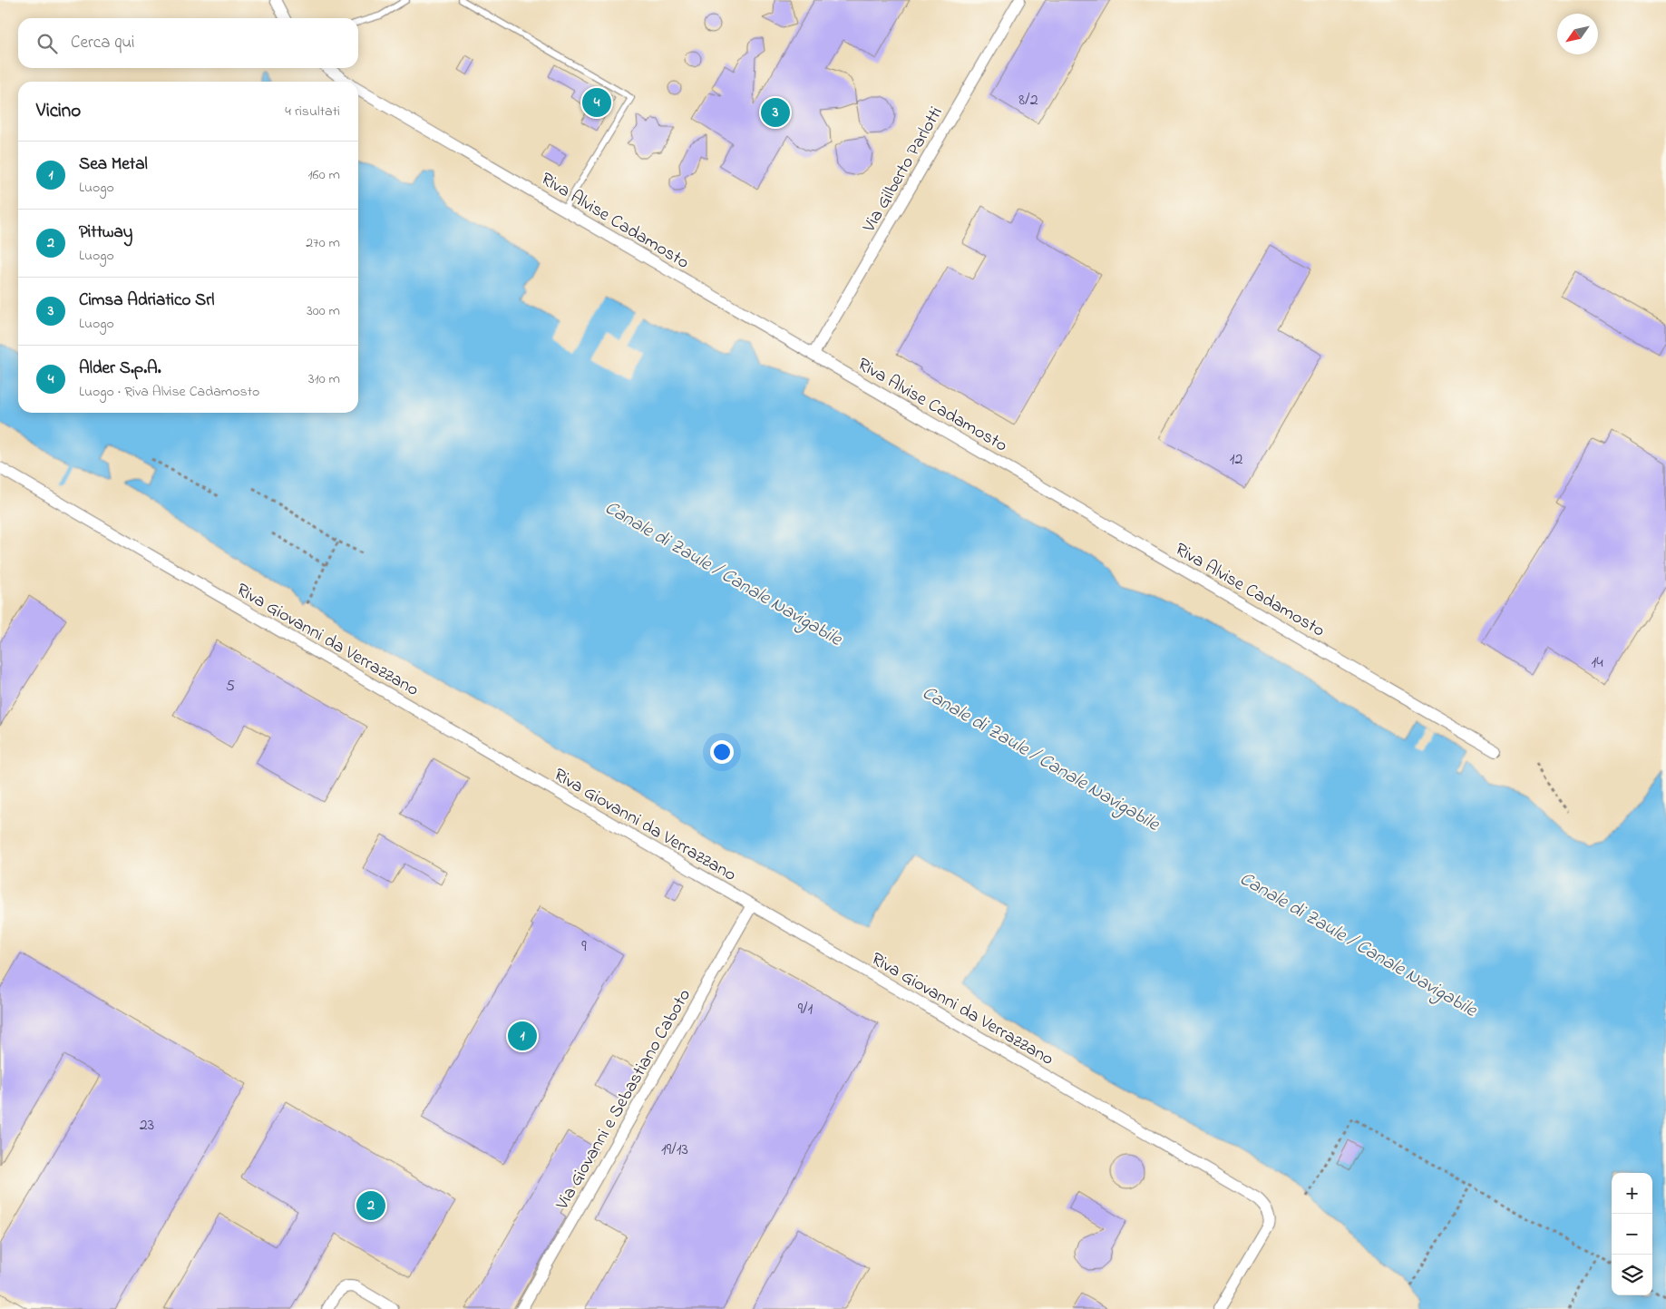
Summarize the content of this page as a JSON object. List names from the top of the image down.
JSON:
{
  "streets": {
    "street": [
      "Via Gilberto Parlotti",
      "Riva Alvise Cadamosto",
      "Riva Giovanni da Verrazzano",
      "Via Giovanni e Sebastiano Caboto"
    ]
  },
  "crossings": [
    ["Via Gilberto Parlotti", "Riva Alvise Cadamosto"],
    ["Riva Giovanni da Verrazzano", "Via Giovanni e Sebastiano Caboto"]
  ],
  "water": ["Canale di Zaule / Canale Navigabile"],
  "house_numbers": [
    "8/2",
    "12",
    "14",
    "5",
    "9",
    "9/1",
    "23",
    "19/13"
  ],
  "north": "bottom left",
  "page": {
    "search": "Cerca qui",
    "heading": ["Vicino", "4 risultati"],
    "pins": [
      "4",
      "3",
      "1",
      "2"
    ],
    "list": [
      {
        "mark": "1",
        "name": "Sea Metal",
        "note": "Luogo",
        "value": "160 m"
      },
      {
        "mark": "2",
        "name": "Pittway",
        "note": "Luogo",
        "value": "270 m"
      },
      {
        "mark": "3",
        "name": "Cimsa Adriatico Srl",
        "note": "Luogo",
        "value": "300 m"
      },
      {
        "mark": "4",
        "name": "Alder S.p.A.",
        "note": "Luogo · Riva Alvise Cadamosto",
        "value": "310 m"
      }
    ],
    "map_buttons": ["+", "−"]
  }
}
